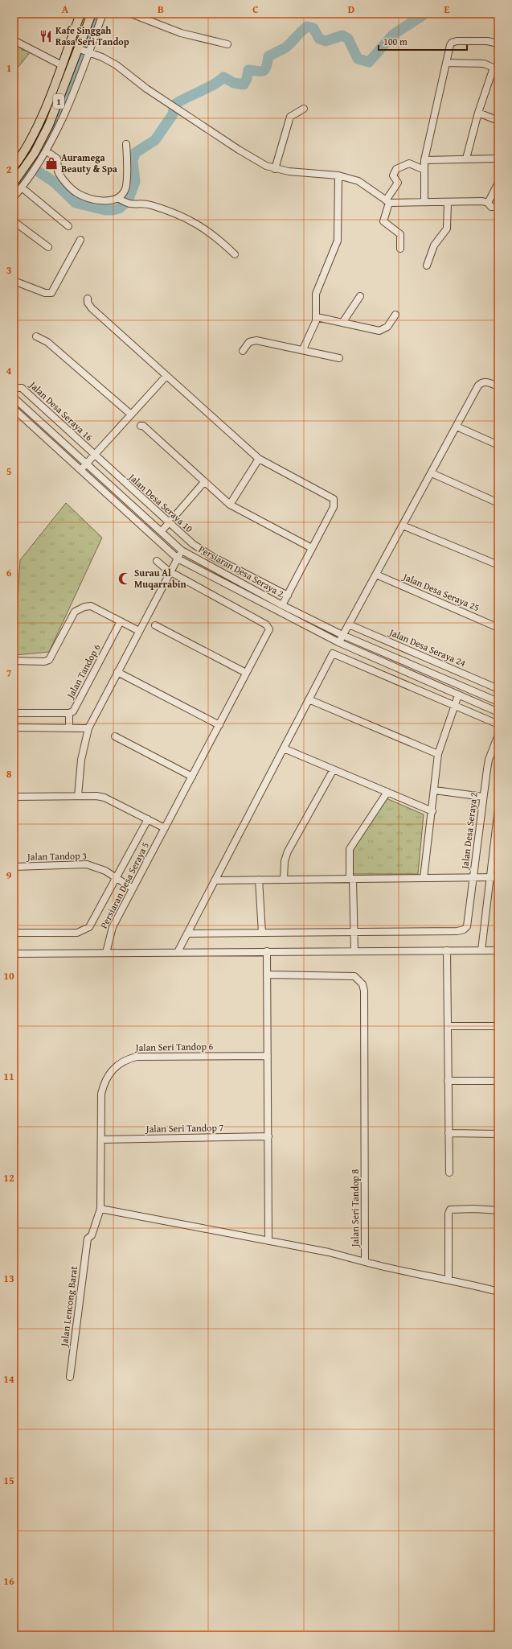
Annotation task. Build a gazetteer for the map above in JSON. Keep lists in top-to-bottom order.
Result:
{
  "streets": {
    "main road": ["1"],
    "street": [
      "Jalan Desa Seraya 16",
      "Jalan Desa Seraya 10",
      "Persiaran Desa Seraya 2",
      "Jalan Desa Seraya 25",
      "Jalan Desa Seraya 24",
      "Jalan Tandop 6",
      "Jalan Desa Seraya 2",
      "Jalan Tandop 3",
      "Persiaran Desa Seraya 5",
      "Jalan Seri Tandop 6",
      "Jalan Seri Tandop 7",
      "Jalan Seri Tandop 8",
      "Jalan Lencong Barat"
    ]
  },
  "crossings": [
    ["Jalan Desa Seraya 16", "Jalan Desa Seraya 10"],
    ["Jalan Tandop 3", "Persiaran Desa Seraya 5"],
    ["Jalan Seri Tandop 6", "Jalan Seri Tandop 7"],
    ["Jalan Seri Tandop 6", "Jalan Seri Tandop 8"],
    ["Jalan Seri Tandop 6", "Jalan Lencong Barat"]
  ],
  "places": {
    "restaurant": ["Kafe Singgah Rasa Seri Tandop"],
    "shop": ["Auramega Beauty & Spa"],
    "mosque": ["Surau Al Muqarrabin"]
  },
  "scale_bar": "100 m",
  "grid": {
    "columns": [
      "A",
      "B",
      "C",
      "D",
      "E"
    ],
    "rows": [
      "1",
      "2",
      "3",
      "4",
      "5",
      "6",
      "7",
      "8",
      "9",
      "10",
      "11",
      "12",
      "13",
      "14",
      "15",
      "16"
    ]
  }
}
